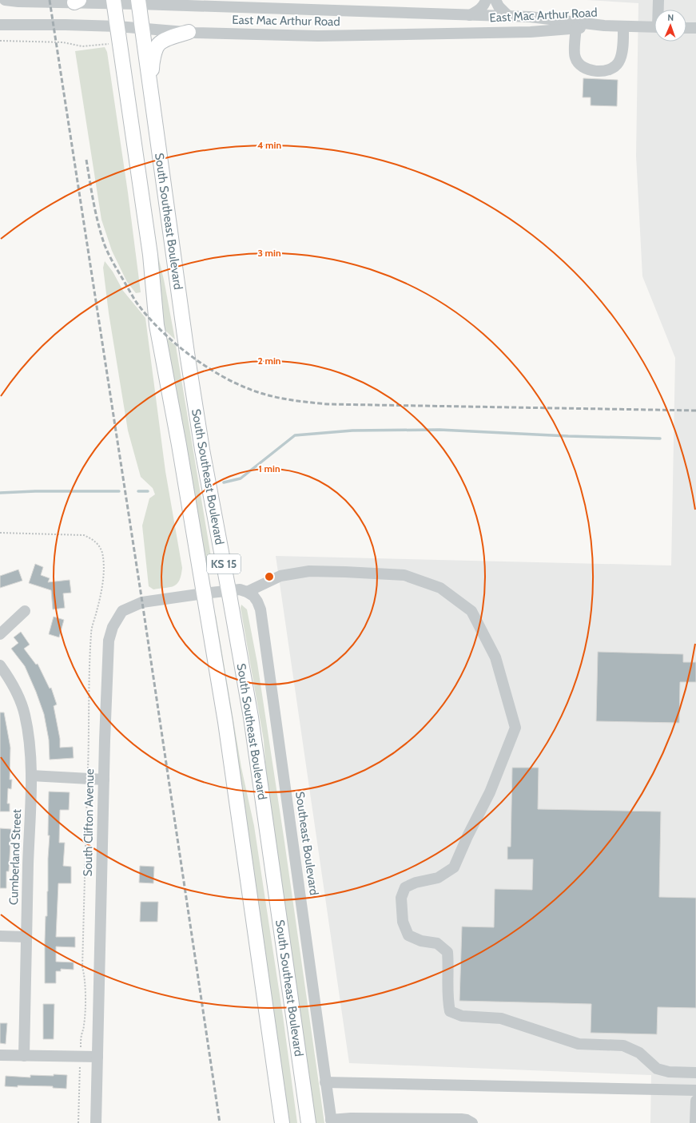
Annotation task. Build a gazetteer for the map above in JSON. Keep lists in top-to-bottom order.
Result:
{
  "streets": {
    "main road": ["South Southeast Boulevard", "KS 15"],
    "street": [
      "East Mac Arthur Road",
      "South Clifton Avenue",
      "Southeast Boulevard",
      "Cumberland Street"
    ]
  },
  "crossings": [
    ["East Mac Arthur Road", "South Southeast Boulevard"],
    ["South Southeast Boulevard", "South Clifton Avenue"]
  ],
  "north": "top",
  "rings": [
    "4 min",
    "3 min",
    "2 min",
    "1 min"
  ]
}
